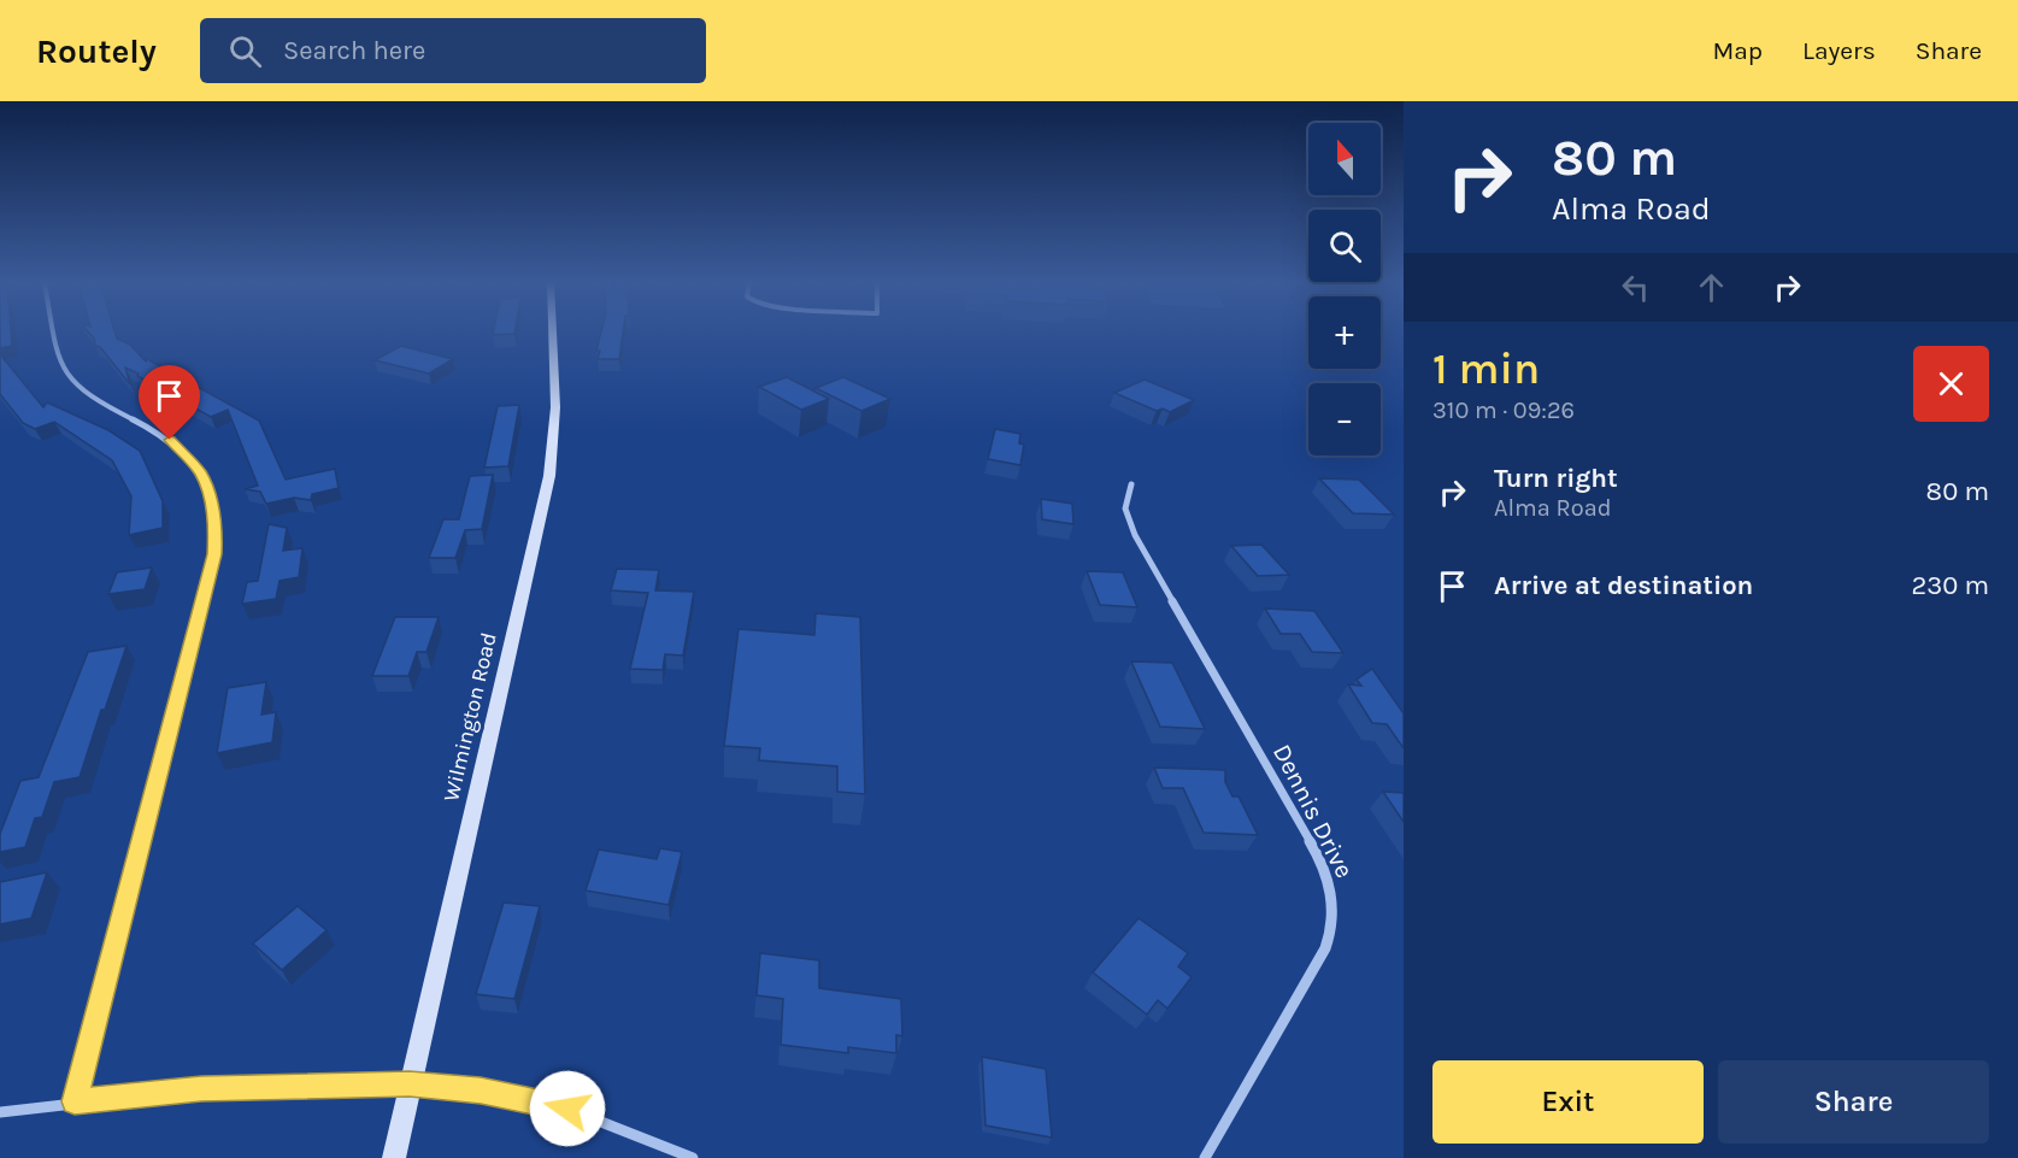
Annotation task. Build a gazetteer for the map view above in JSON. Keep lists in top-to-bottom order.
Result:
{
  "streets": {
    "main road": ["Wilmington Road"],
    "street": ["Dennis Drive"]
  },
  "north": "top",
  "page": {
    "header": "Routely",
    "search": "Search here",
    "nav": ["Map", "Layers", "Share"],
    "turn": ["80 m", "Alma Road"],
    "map_buttons": ["+", "−"],
    "heading": ["1 min", "310 m · 09:26"],
    "list": [
      {
        "name": "Turn right",
        "note": "Alma Road",
        "value": "80 m"
      },
      {
        "name": "Arrive at destination",
        "value": "230 m"
      }
    ],
    "buttons": ["Exit", "Share"]
  }
}
